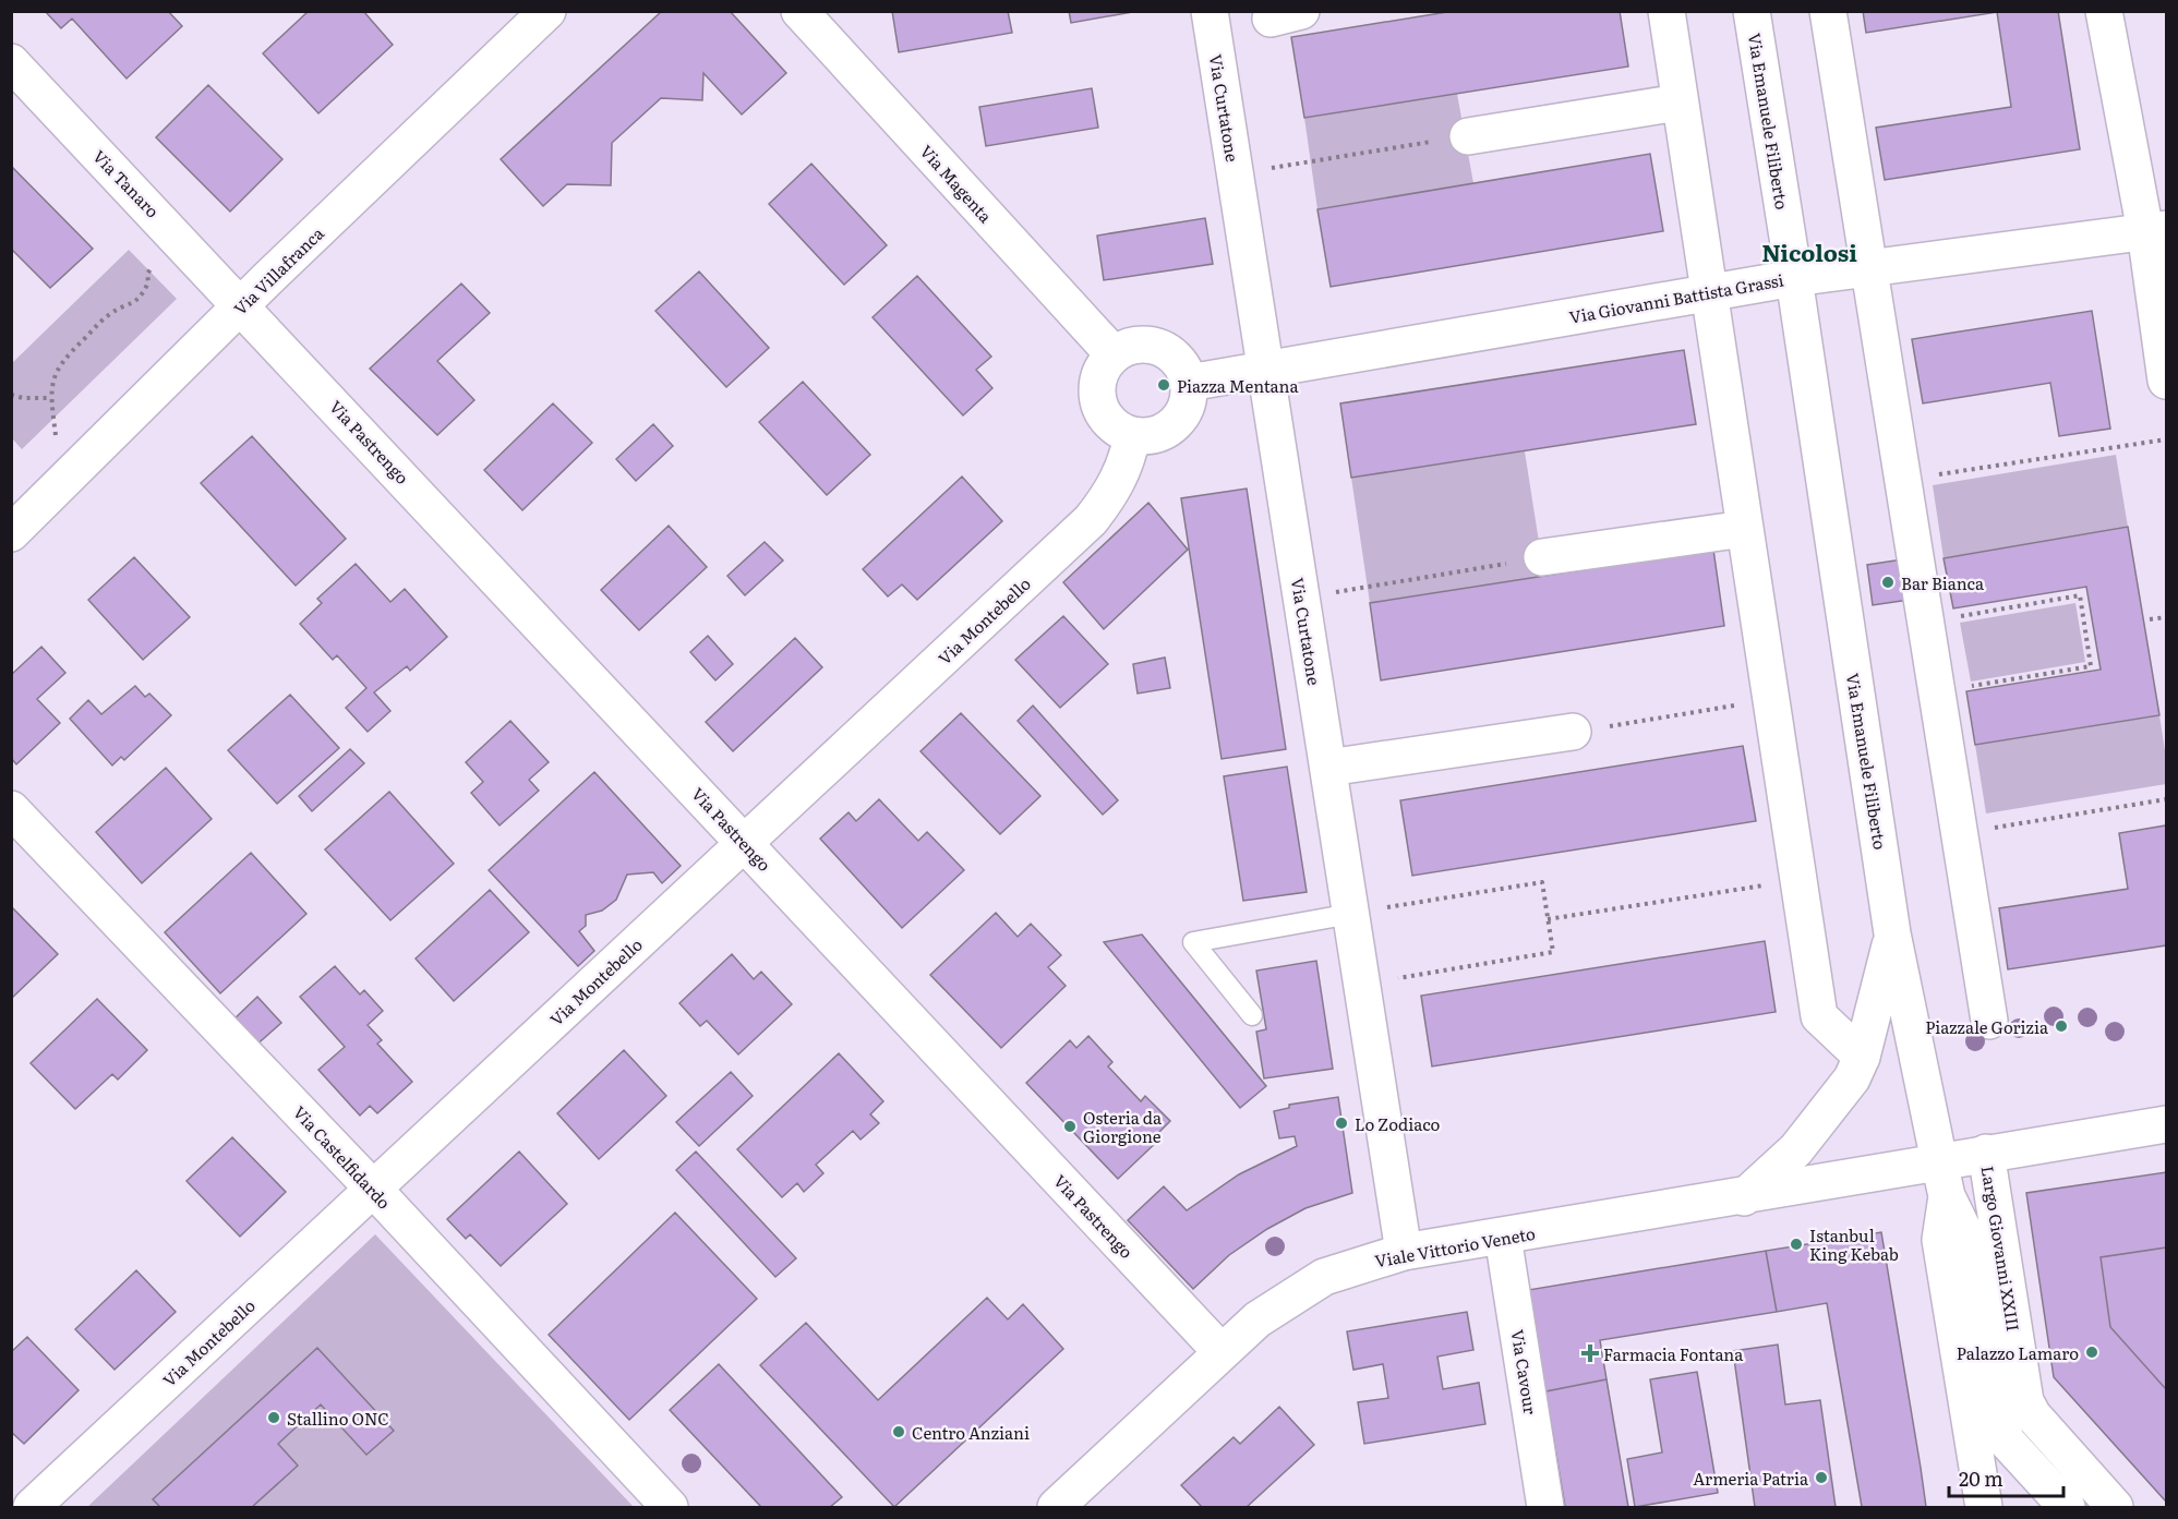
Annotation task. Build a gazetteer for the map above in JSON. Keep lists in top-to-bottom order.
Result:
{
  "streets": {
    "street": [
      "Via Curtatone",
      "Via Emanuele Filiberto",
      "Via Tanaro",
      "Via Magenta",
      "Via Villafranca",
      "Via Giovanni Battista Grassi",
      "Via Pastrengo",
      "Via Montebello",
      "Via Castelfidardo",
      "Viale Vittorio Veneto",
      "Largo Giovanni XXIII",
      "Via Cavour"
    ]
  },
  "crossings": [
    ["Via Curtatone", "Via Giovanni Battista Grassi"],
    ["Via Curtatone", "Viale Vittorio Veneto"],
    ["Via Emanuele Filiberto", "Via Giovanni Battista Grassi"],
    ["Via Emanuele Filiberto", "Viale Vittorio Veneto"],
    ["Via Emanuele Filiberto", "Largo Giovanni XXIII"],
    ["Via Tanaro", "Via Villafranca"],
    ["Via Tanaro", "Via Pastrengo"],
    ["Via Magenta", "Via Giovanni Battista Grassi"],
    ["Via Magenta", "Via Montebello"],
    ["Via Villafranca", "Via Pastrengo"],
    ["Via Giovanni Battista Grassi", "Via Montebello"],
    ["Via Pastrengo", "Via Montebello"],
    ["Via Pastrengo", "Viale Vittorio Veneto"],
    ["Via Montebello", "Via Castelfidardo"],
    ["Viale Vittorio Veneto", "Via Cavour"]
  ],
  "districts": ["Nicolosi"],
  "places": {
    "other": [
      "Piazza Mentana",
      "Bar Bianca",
      "Piazzale Gorizia",
      "Lo Zodiaco",
      "Osteria da Giorgione",
      "Istanbul King Kebab",
      "Palazzo Lamaro",
      "Stallino ONC",
      "Centro Anziani",
      "Armeria Patria"
    ],
    "health": ["Farmacia Fontana"]
  },
  "scale_bar": "20 m"
}
